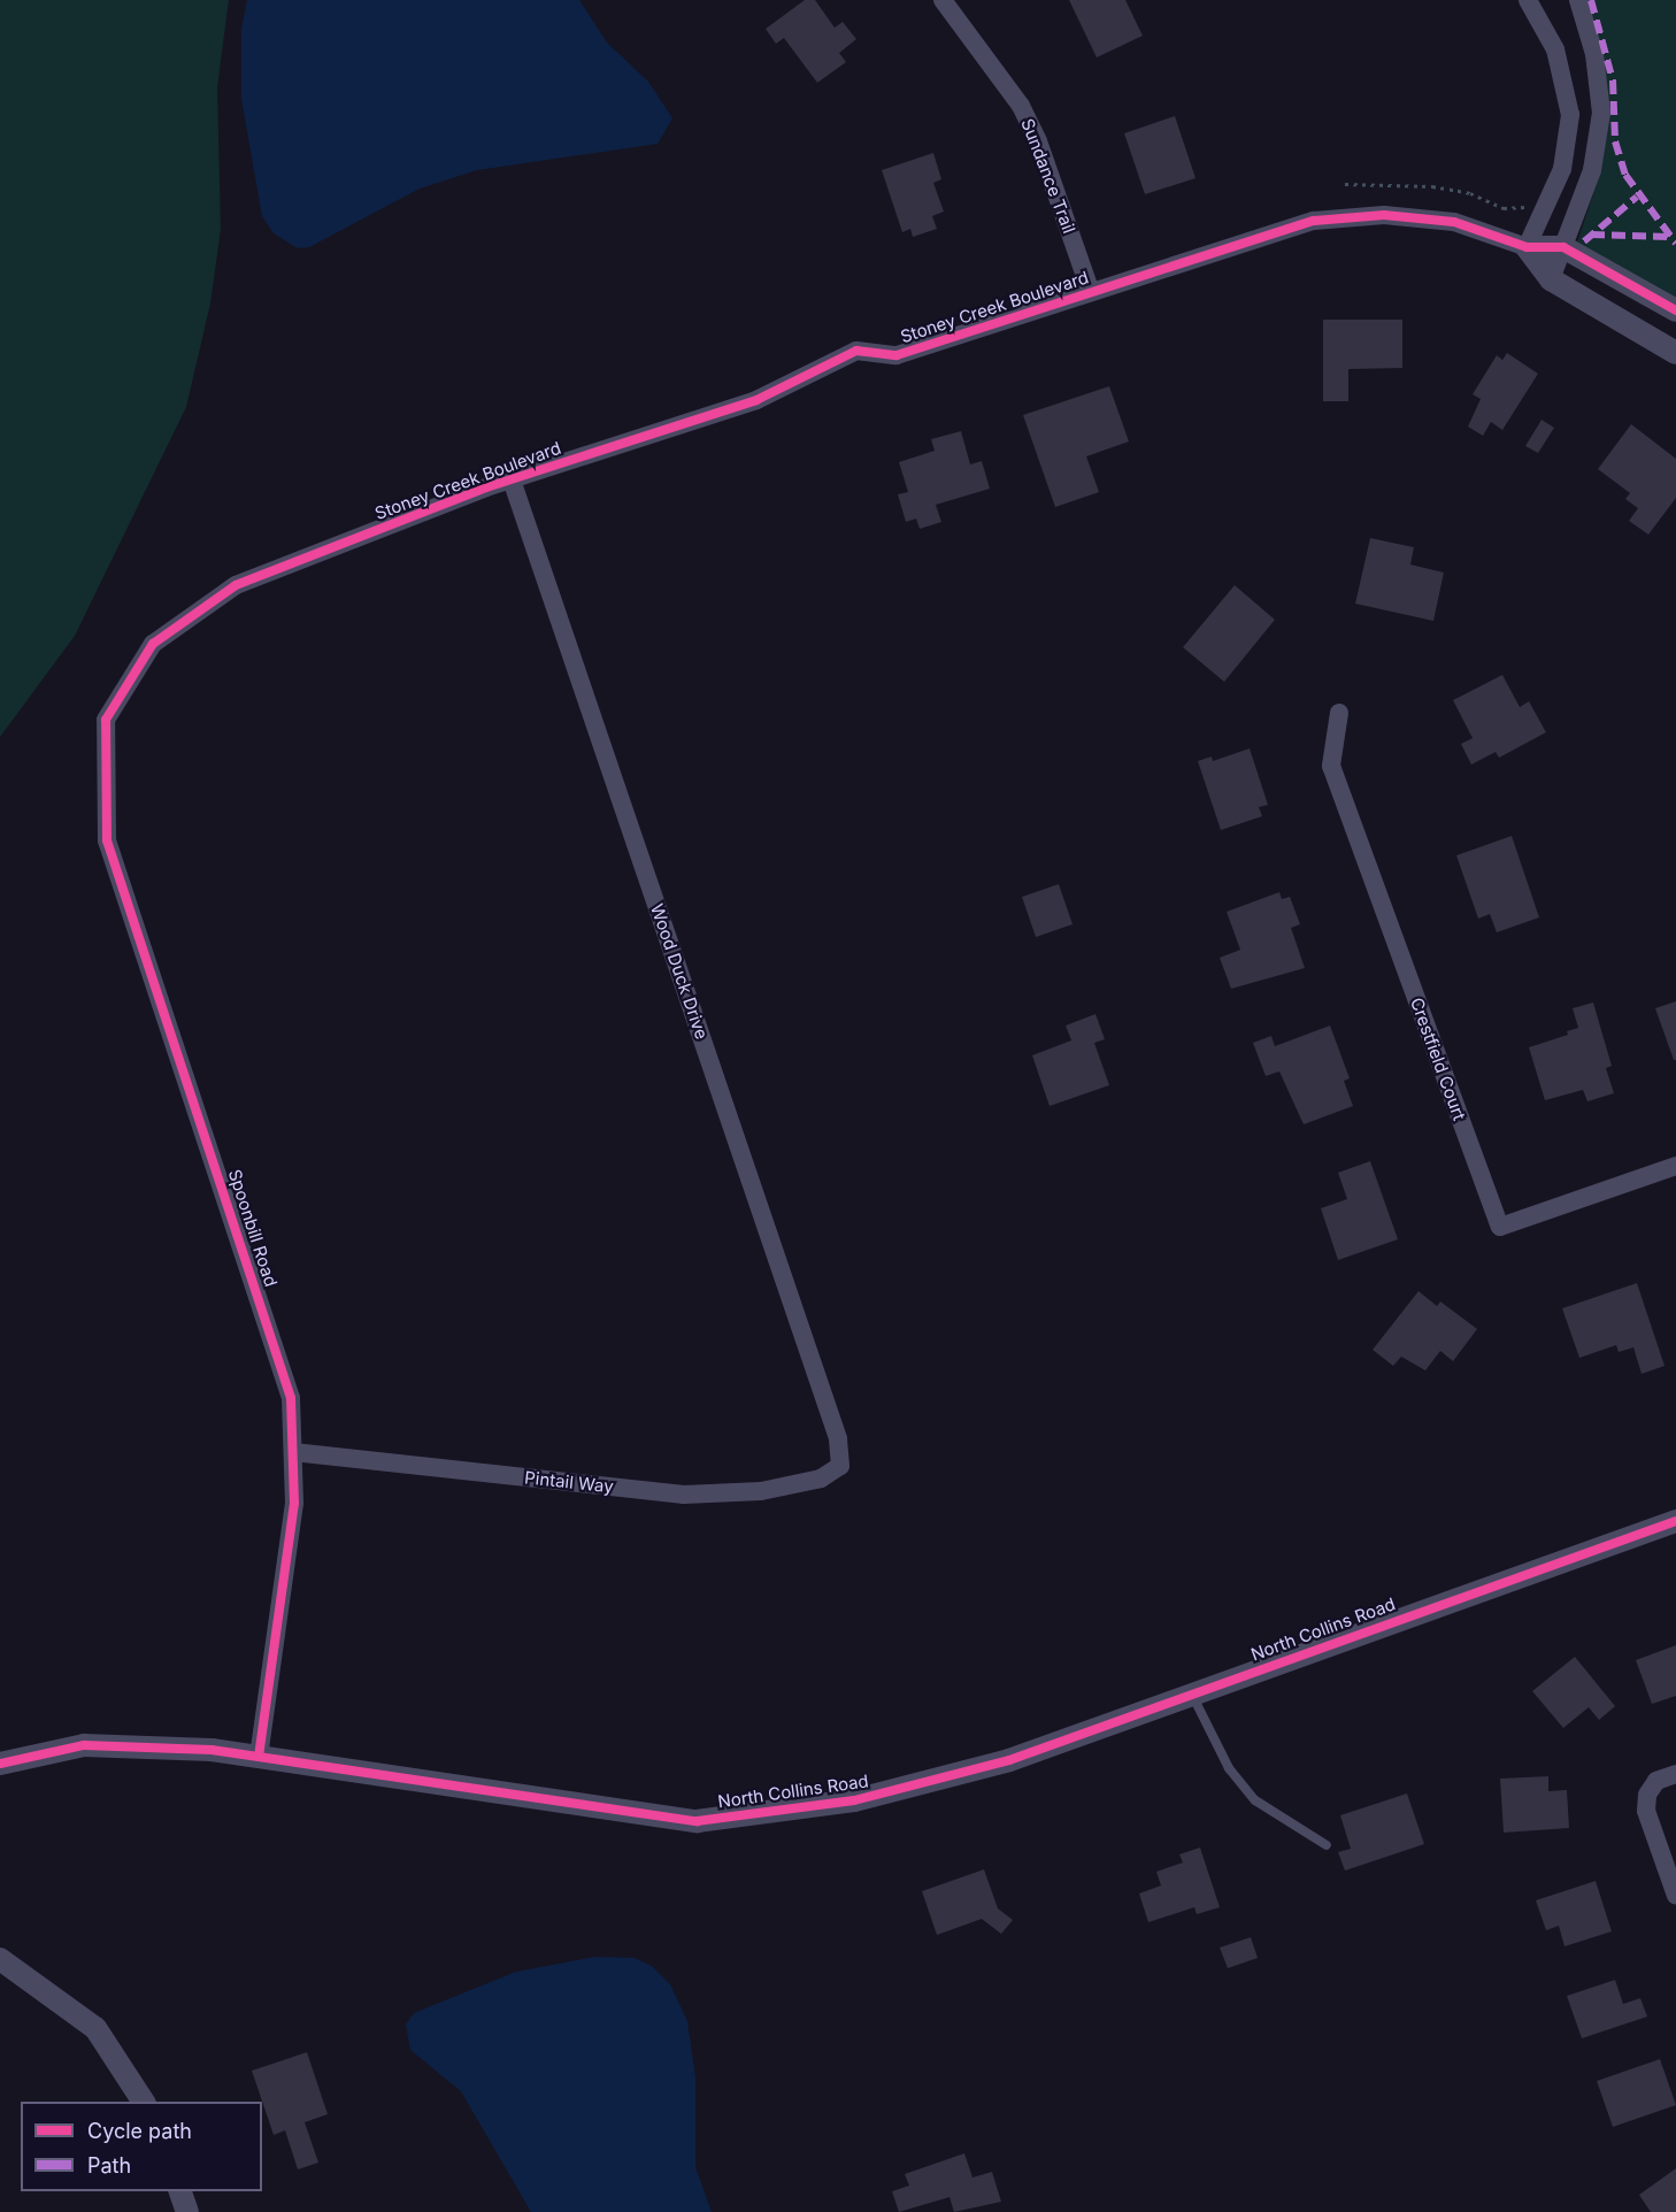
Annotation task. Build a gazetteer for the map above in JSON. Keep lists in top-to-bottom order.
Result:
{
  "streets": {
    "street": [
      "Sundance Trail",
      "Stoney Creek Boulevard",
      "Wood Duck Drive",
      "Crestfield Court",
      "Spoonbill Road",
      "Pintail Way",
      "North Collins Road"
    ]
  },
  "crossings": [
    ["Sundance Trail", "Stoney Creek Boulevard"],
    ["Stoney Creek Boulevard", "Wood Duck Drive"],
    ["Stoney Creek Boulevard", "Spoonbill Road"],
    ["Wood Duck Drive", "Pintail Way"],
    ["Spoonbill Road", "Pintail Way"],
    ["Spoonbill Road", "North Collins Road"]
  ],
  "legend": ["Cycle path", "Path"]
}
